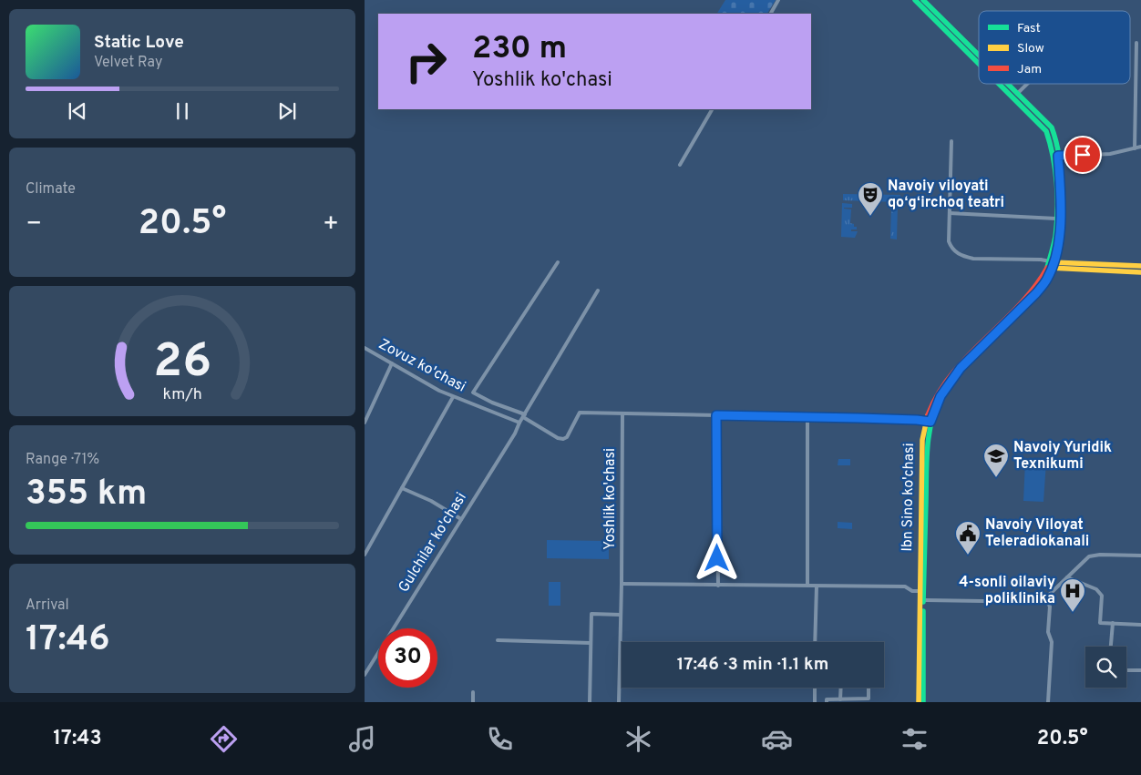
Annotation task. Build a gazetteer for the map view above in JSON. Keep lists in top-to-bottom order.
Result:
{
  "streets": {
    "street": ["Zovuz ko'chasi", "Yoshlik ko'chasi", "Gulchilar ko'chasi"]
  },
  "crossings": [
    ["Zovuz ko'chasi", "Gulchilar ko'chasi"]
  ],
  "places": {
    "theatre": ["Navoiy viloyati qoʻgʻirchoq teatri"],
    "school or university": ["Navoiy Yuridik Texnikumi"],
    "public building": ["Navoiy Viloyat Teleradiokanali"],
    "hospital": ["4-sonli oilaviy poliklinika"]
  },
  "legend": ["Fast", "Slow", "Jam"],
  "page": {
    "turn": ["230 m", "Yoshlik ko'chasi"],
    "song": ["Static Love", "Velvet Ray"],
    "tile": [
      "Climate",
      ["Range · 71%", "355 km"],
      ["Arrival", "17:46"]
    ],
    "heat": ["−", "20.5°", "+"],
    "limit": "30",
    "trip": "17:46 · 3 min · 1.1 km",
    "tabs": ["17:43", "20.5°"],
    "gauge": ["26", "km/h"]
  }
}
